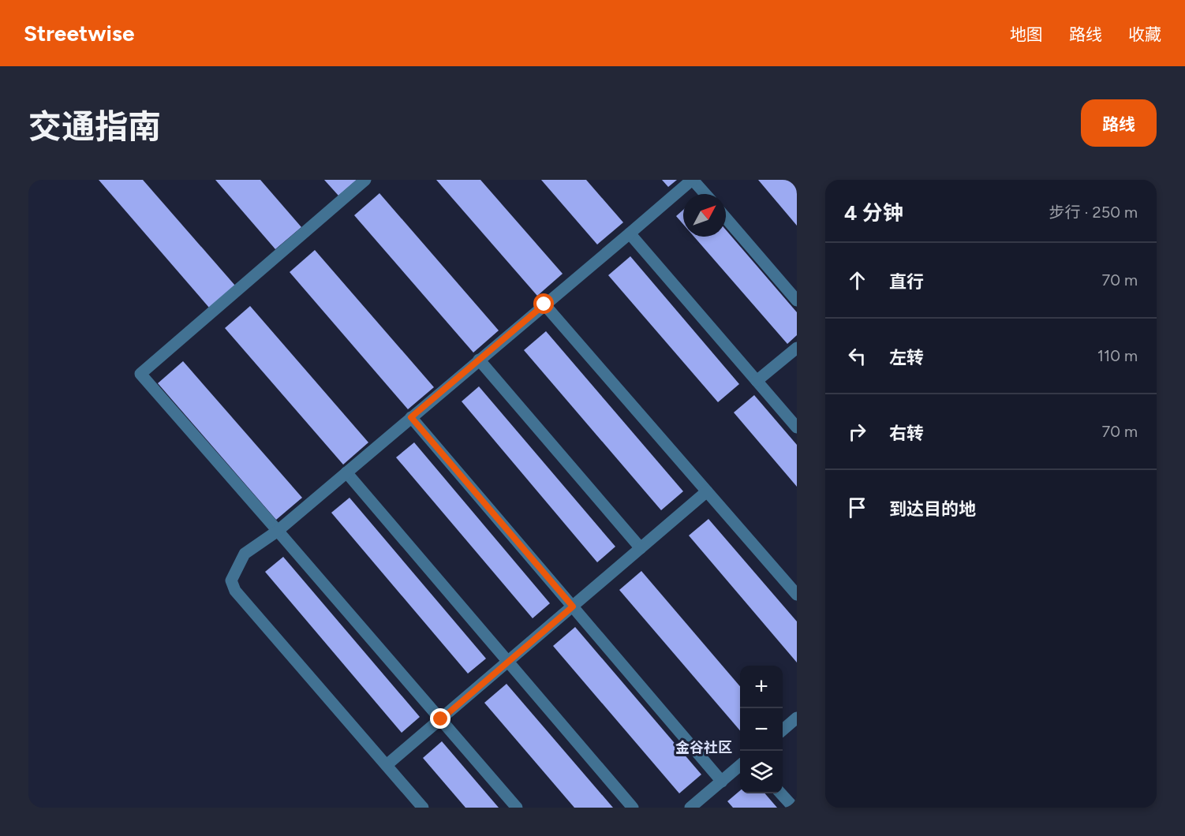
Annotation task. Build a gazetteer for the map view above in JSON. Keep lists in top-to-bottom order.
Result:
{
  "districts": ["金谷社区"],
  "north": "top right",
  "page": {
    "header": "Streetwise",
    "nav": ["地图", "路线", "收藏"],
    "title": "交通指南",
    "buttons": "路线",
    "heading": ["4 分钟", "步行 · 250 m"],
    "list": [
      ["直行", "70 m"],
      ["左转", "110 m"],
      ["右转", "70 m"],
      "到达目的地"
    ],
    "map_buttons": ["+", "−"]
  }
}
